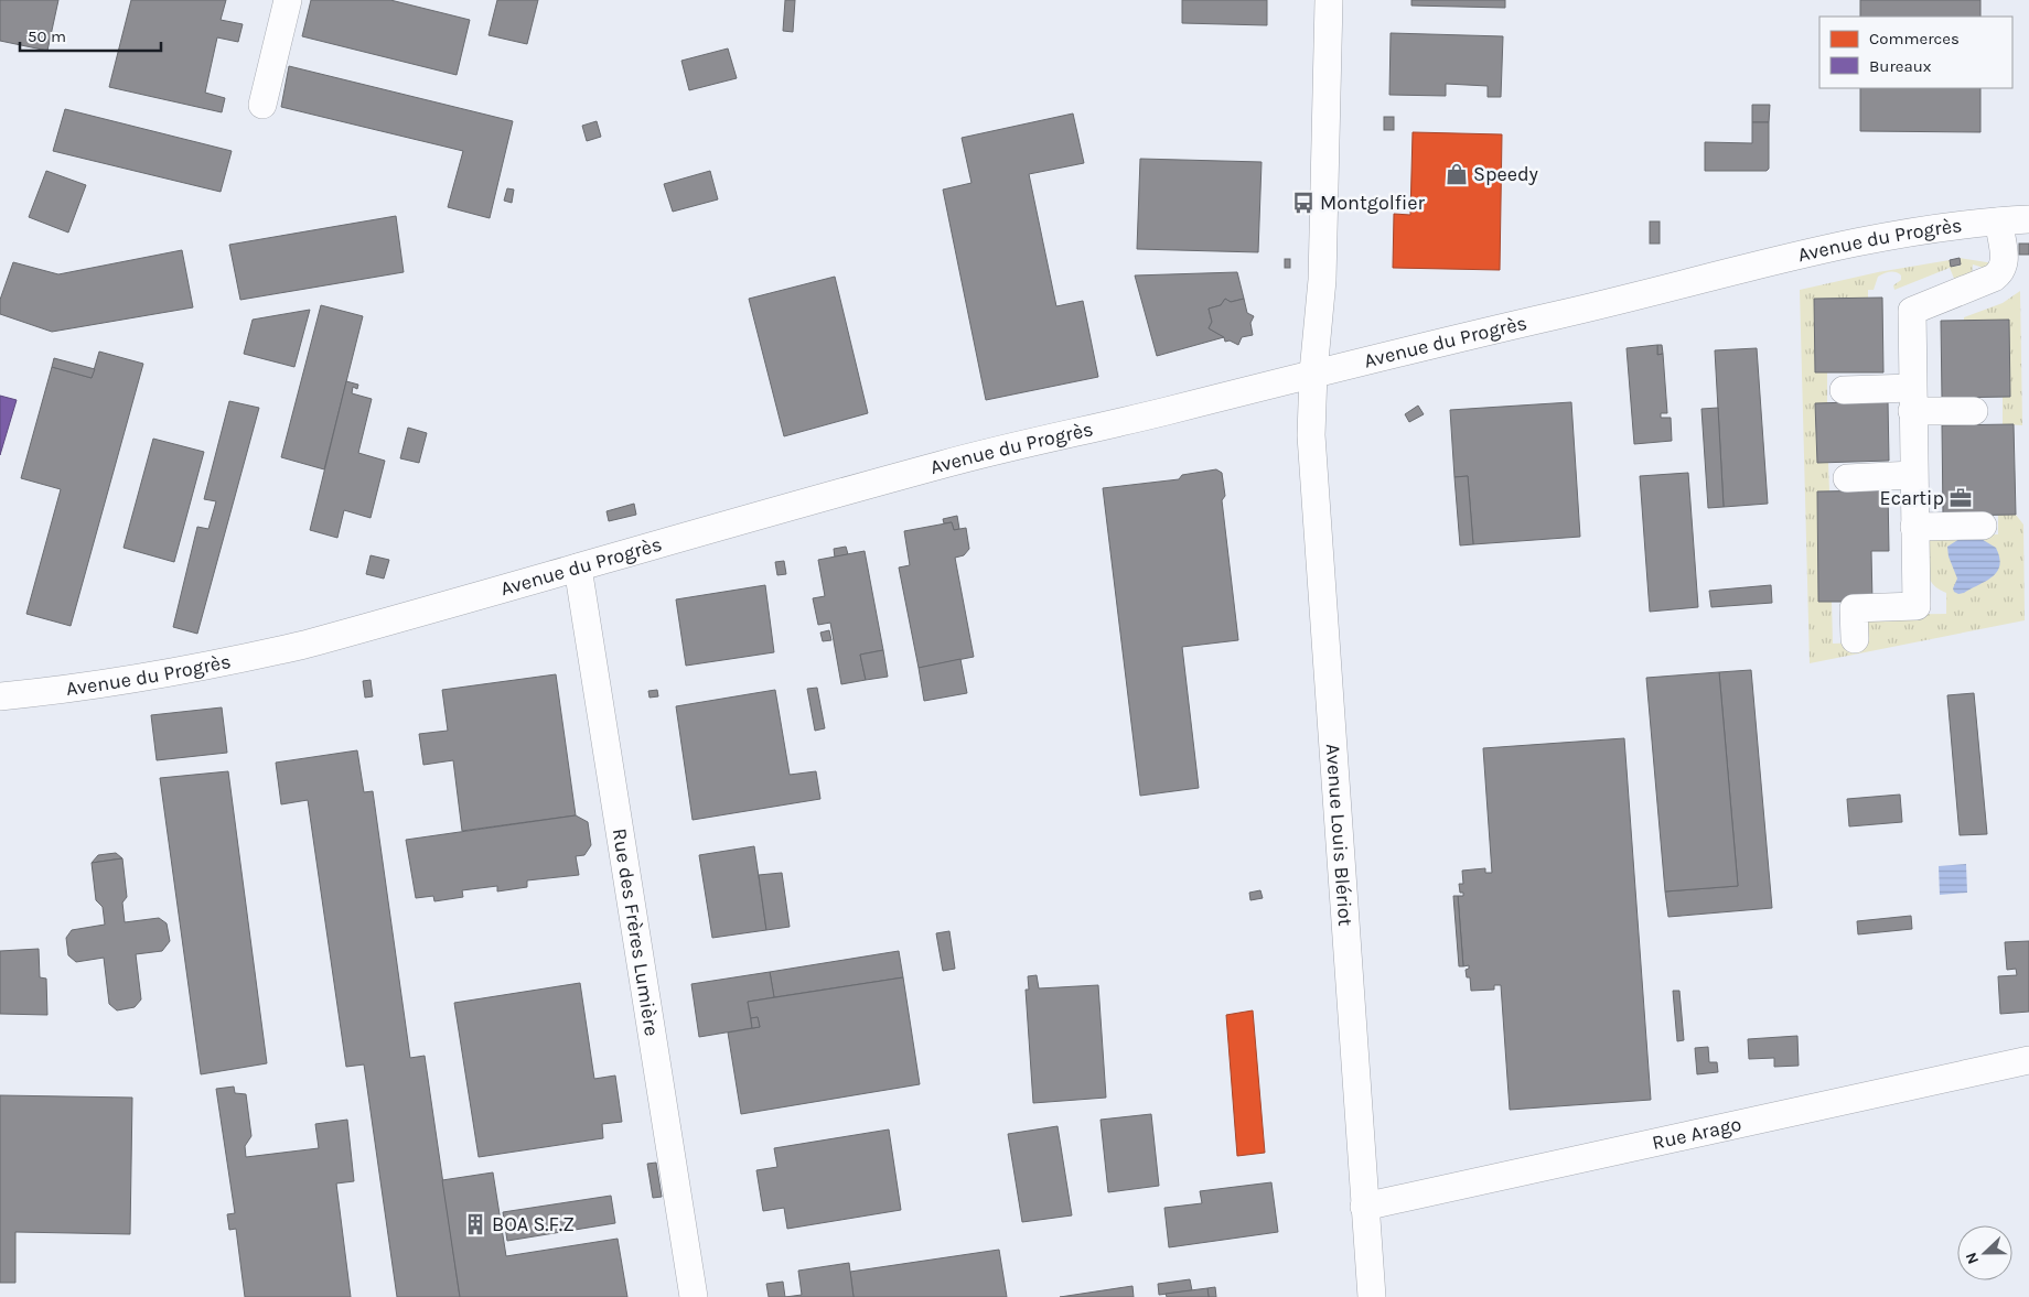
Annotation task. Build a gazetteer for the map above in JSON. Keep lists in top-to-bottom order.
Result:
{
  "streets": {
    "street": [
      "Avenue du Progrès",
      "Avenue Louis Blériot",
      "Rue des Frères Lumière",
      "Rue Arago"
    ]
  },
  "crossings": [
    ["Avenue du Progrès", "Avenue Louis Blériot"],
    ["Avenue du Progrès", "Rue des Frères Lumière"],
    ["Avenue Louis Blériot", "Rue Arago"]
  ],
  "places": {
    "shop": ["Speedy"],
    "bus stop": ["Montgolfier"],
    "office": ["Ecartip"],
    "building": ["BOA S.F.Z"]
  },
  "legend": ["Commerces", "Bureaux"],
  "scale_bar": "50 m",
  "north": "left"
}
